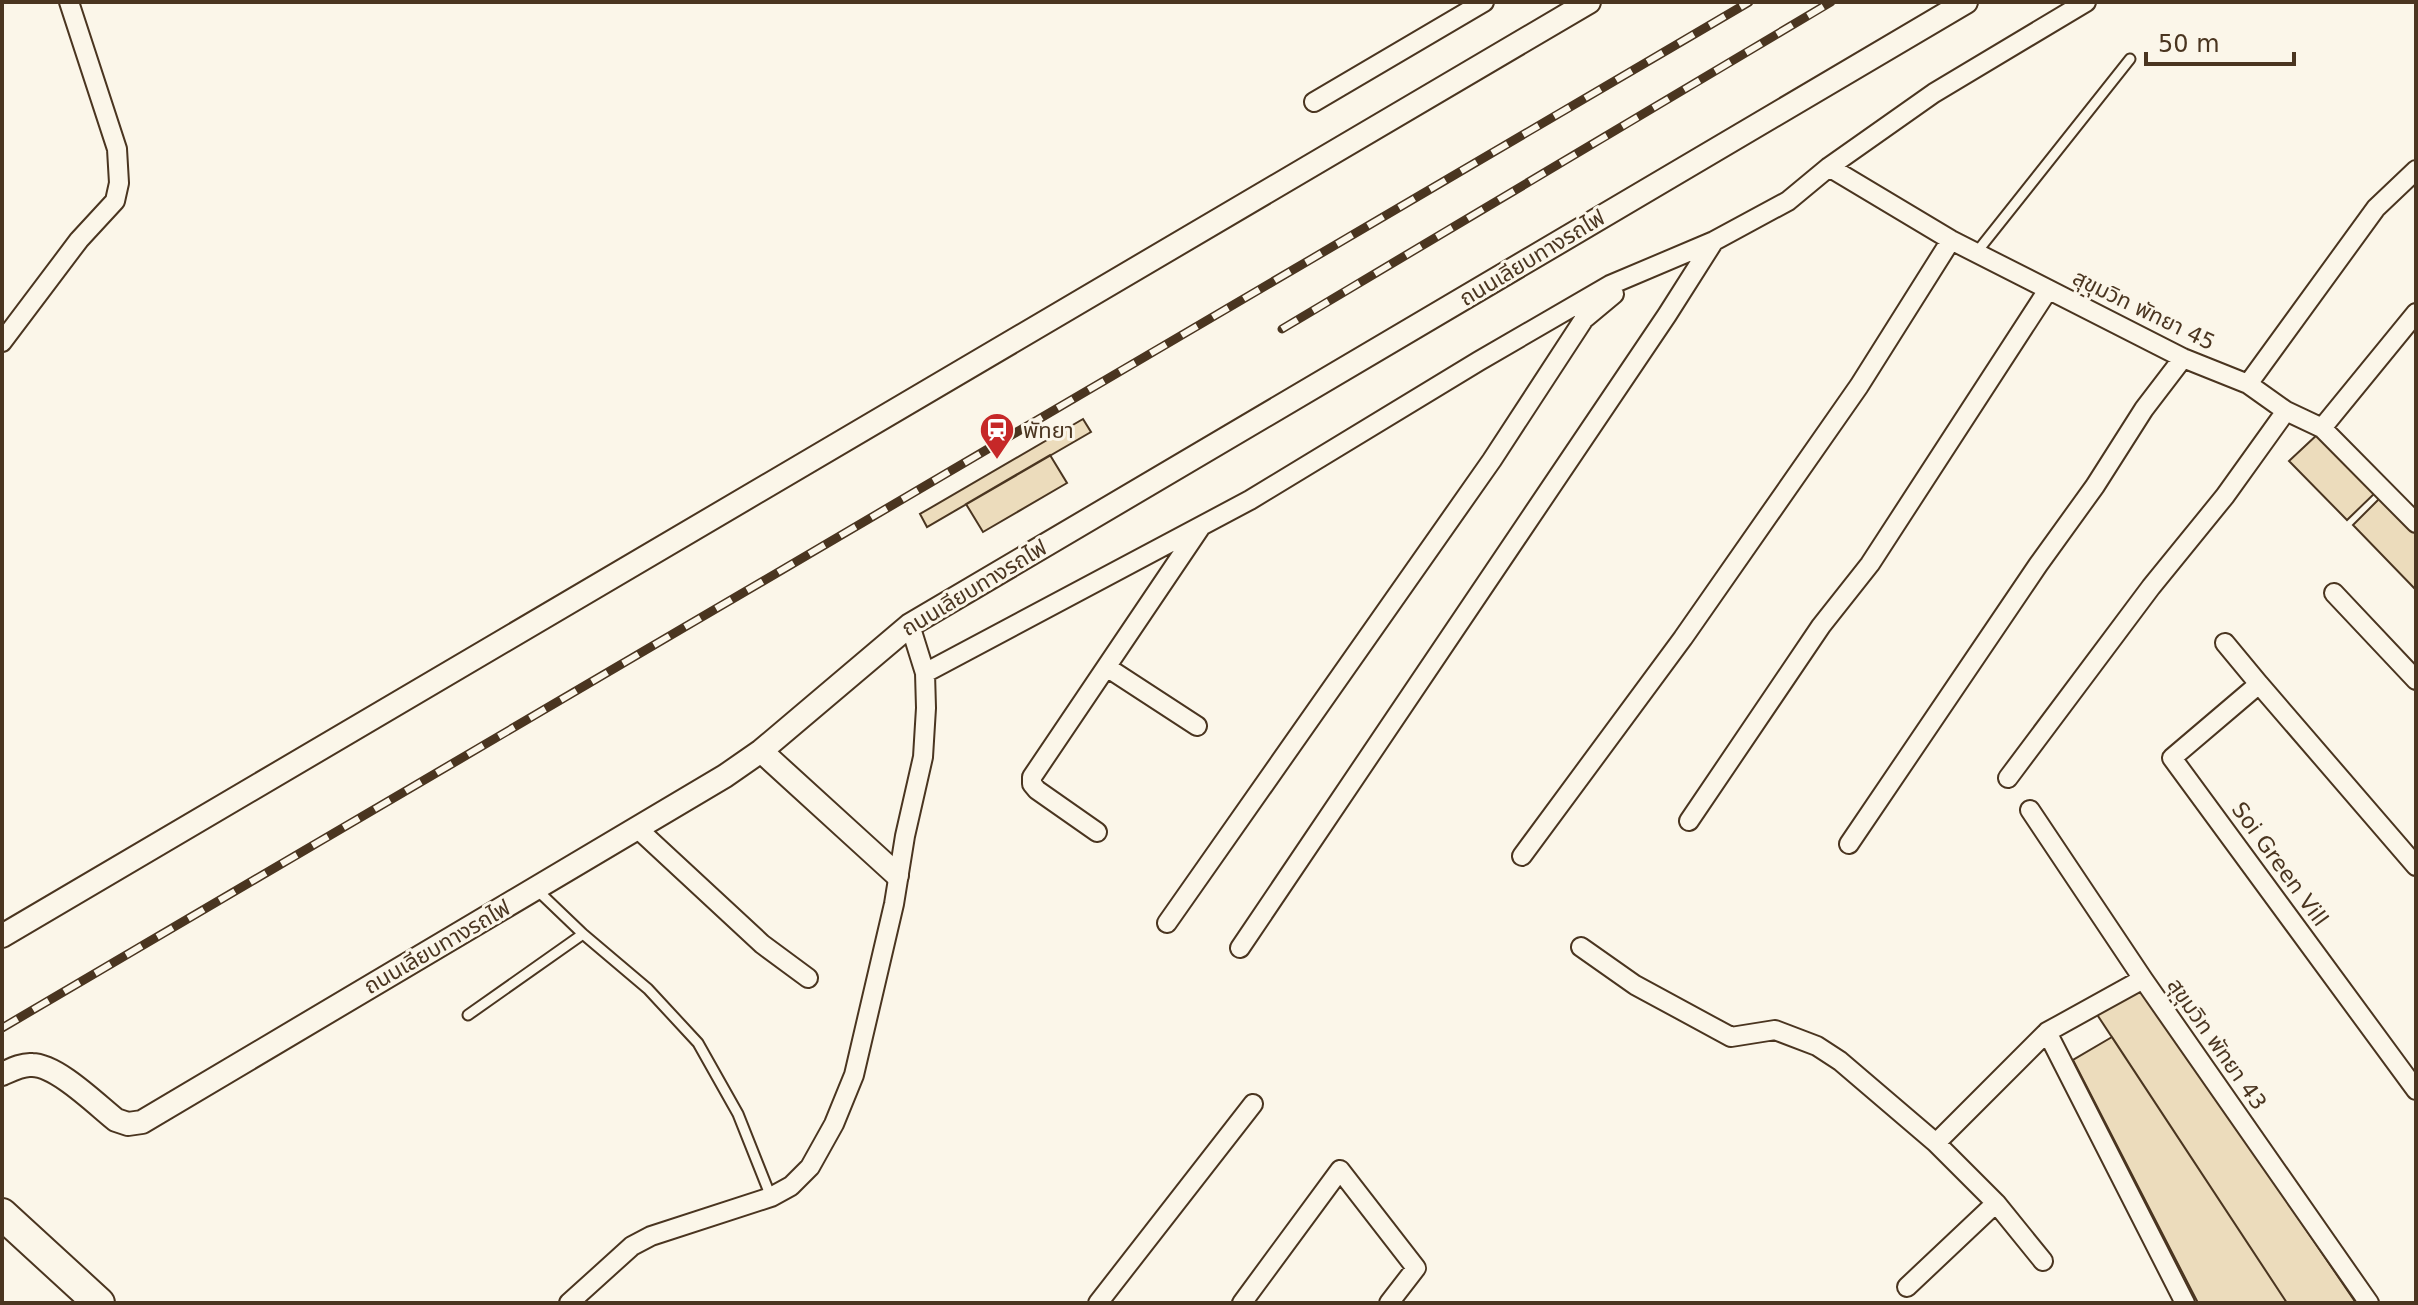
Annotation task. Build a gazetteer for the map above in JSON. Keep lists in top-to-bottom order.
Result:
{
  "streets": {
    "street": [
      "ถนนเลียบทางรถไฟ",
      "สุขุมวิท พัทยา 45",
      "Soi Green Vill",
      "สุขุมวิท พัทยา 43"
    ]
  },
  "places": {
    "station": ["พัทยา"]
  },
  "scale_bar": "50 m"
}
